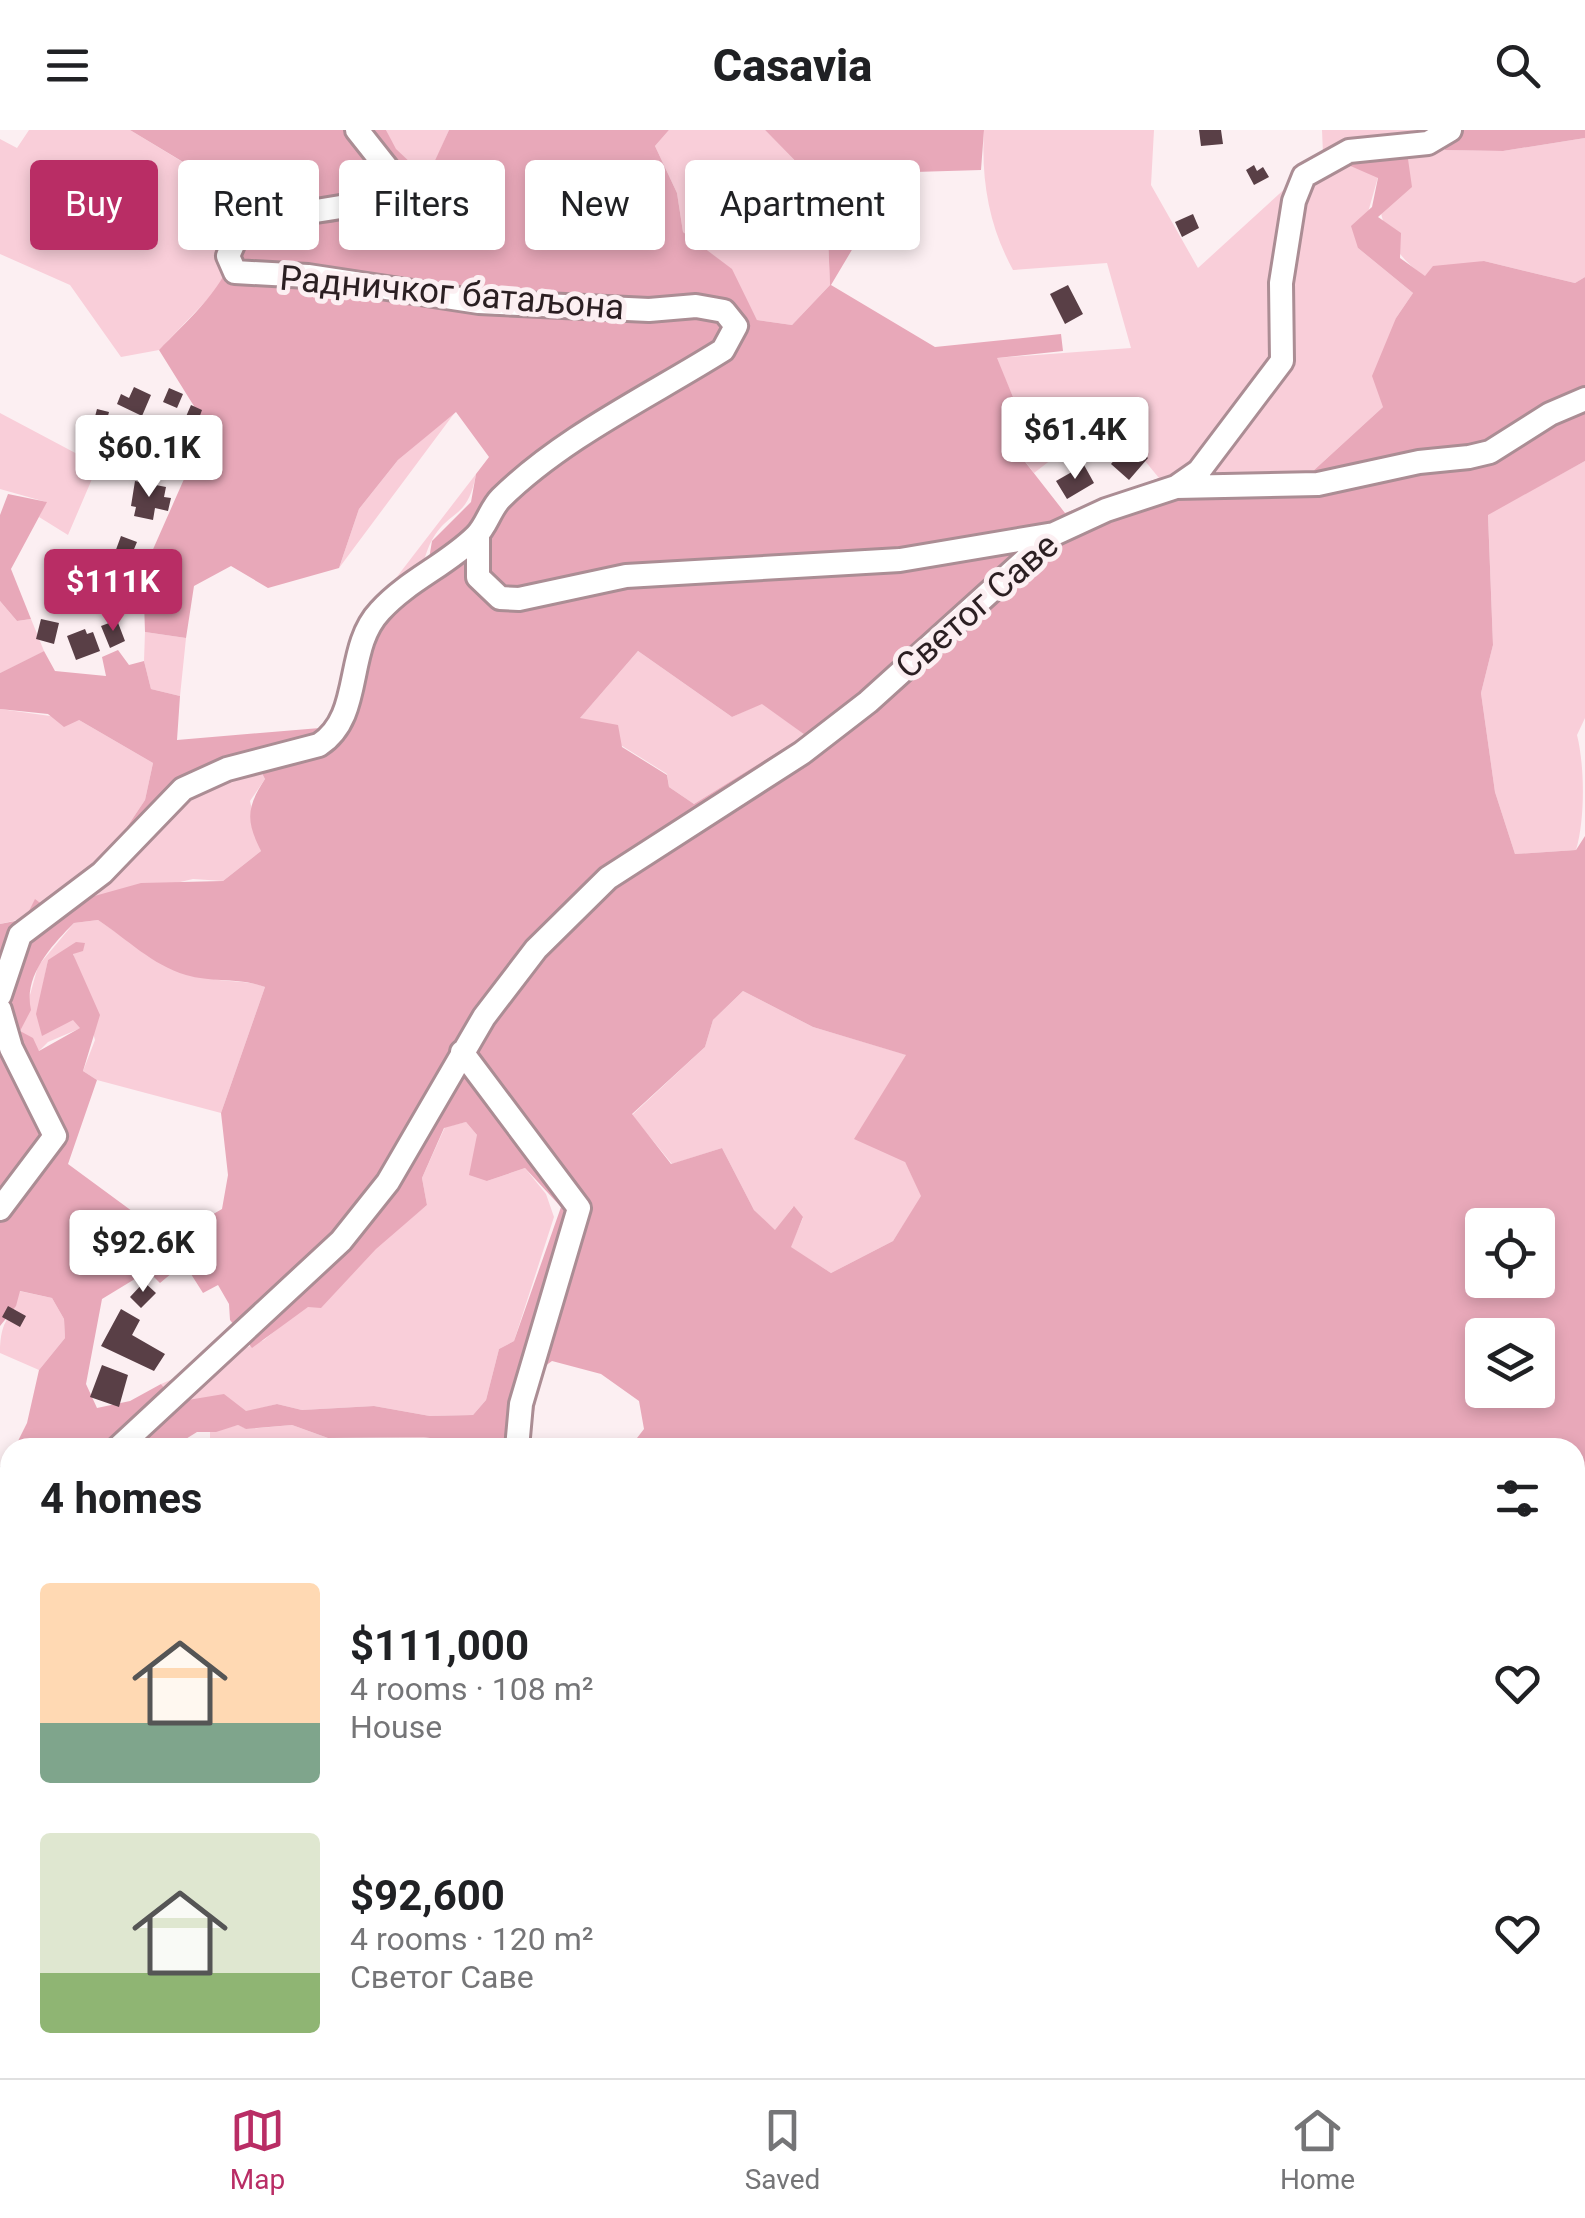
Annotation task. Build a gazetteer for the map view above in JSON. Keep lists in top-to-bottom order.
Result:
{
  "streets": {
    "street": ["Радничког батаљона", "Светог Саве"]
  },
  "page": {
    "header": "Casavia",
    "chip": [
      "Buy",
      "Rent",
      "Filters",
      "New",
      "Apartment"
    ],
    "price": [
      "$61.4K",
      "$60.1K",
      "$111K",
      "$92.6K"
    ],
    "heading": "4 homes",
    "list": [
      {
        "name": "$111,000",
        "note": "4 rooms · 108 m² · House"
      },
      {
        "name": "$92,600",
        "note": "4 rooms · 120 m² · Светог Саве"
      }
    ],
    "tabs": ["Map", "Saved", "Home"]
  }
}
